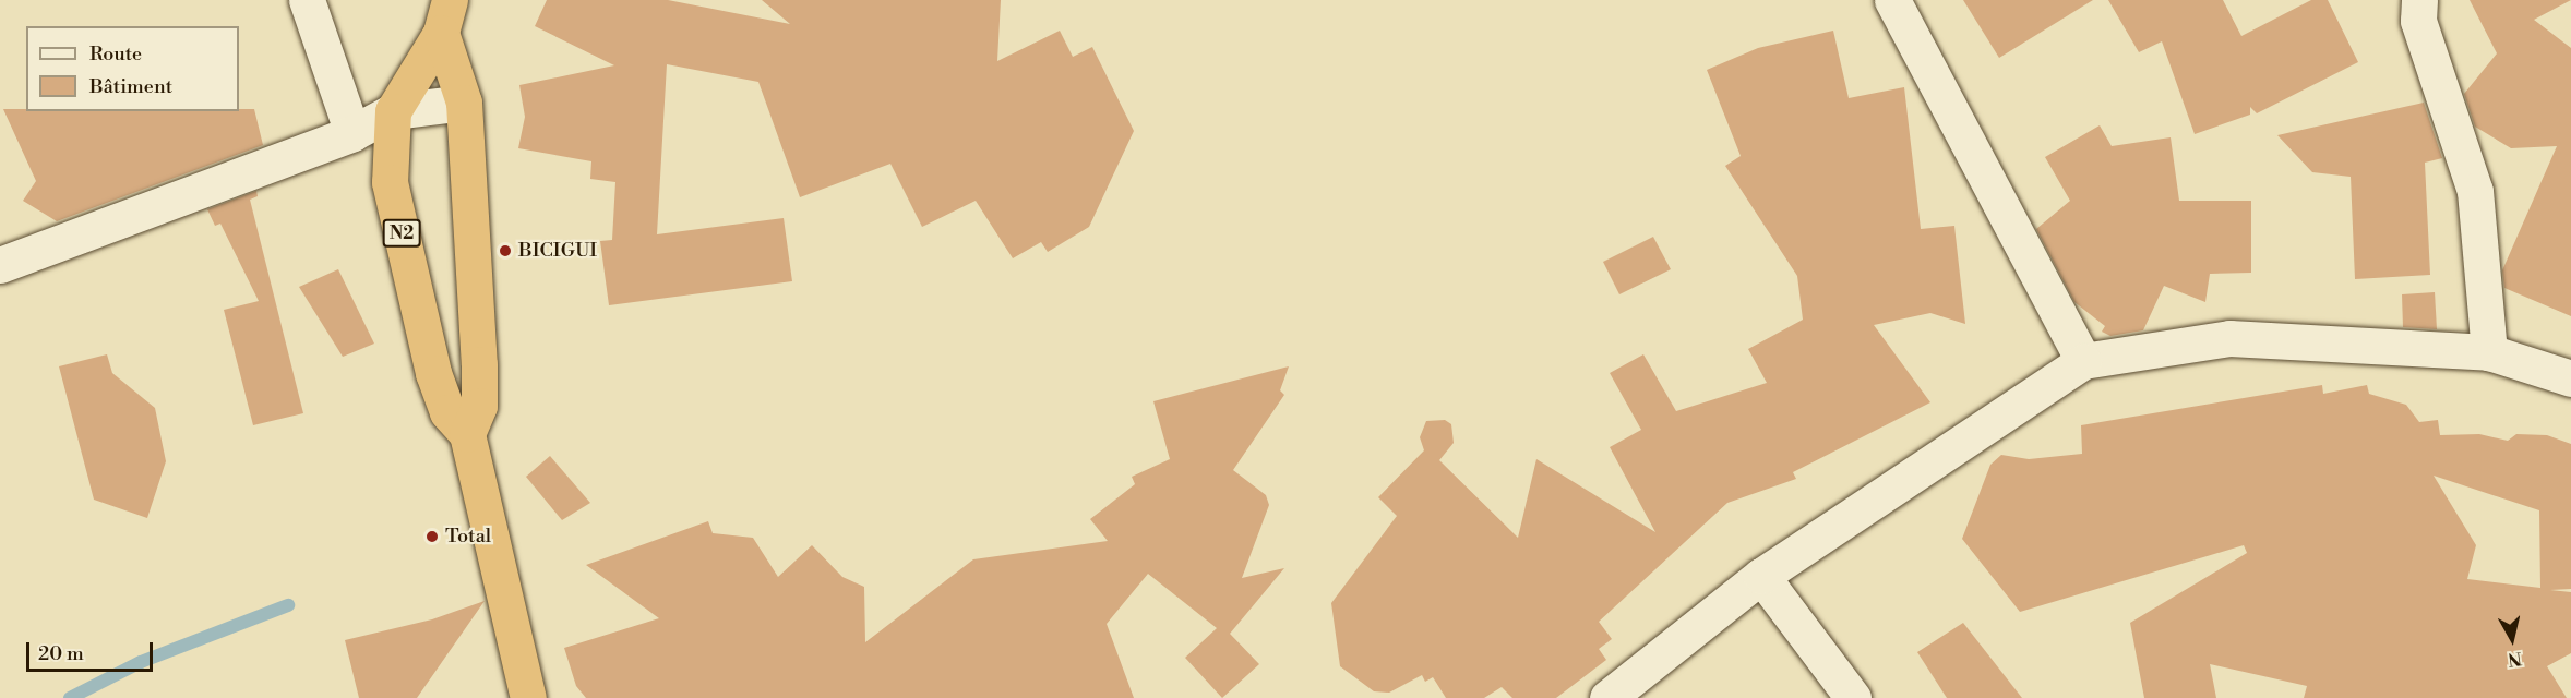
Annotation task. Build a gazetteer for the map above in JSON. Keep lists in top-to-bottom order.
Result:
{
  "streets": {
    "highway": ["N2"]
  },
  "places": ["BICIGUI", "Total"],
  "legend": ["Route", "Bâtiment"],
  "scale_bar": "20 m",
  "north": "bottom"
}
